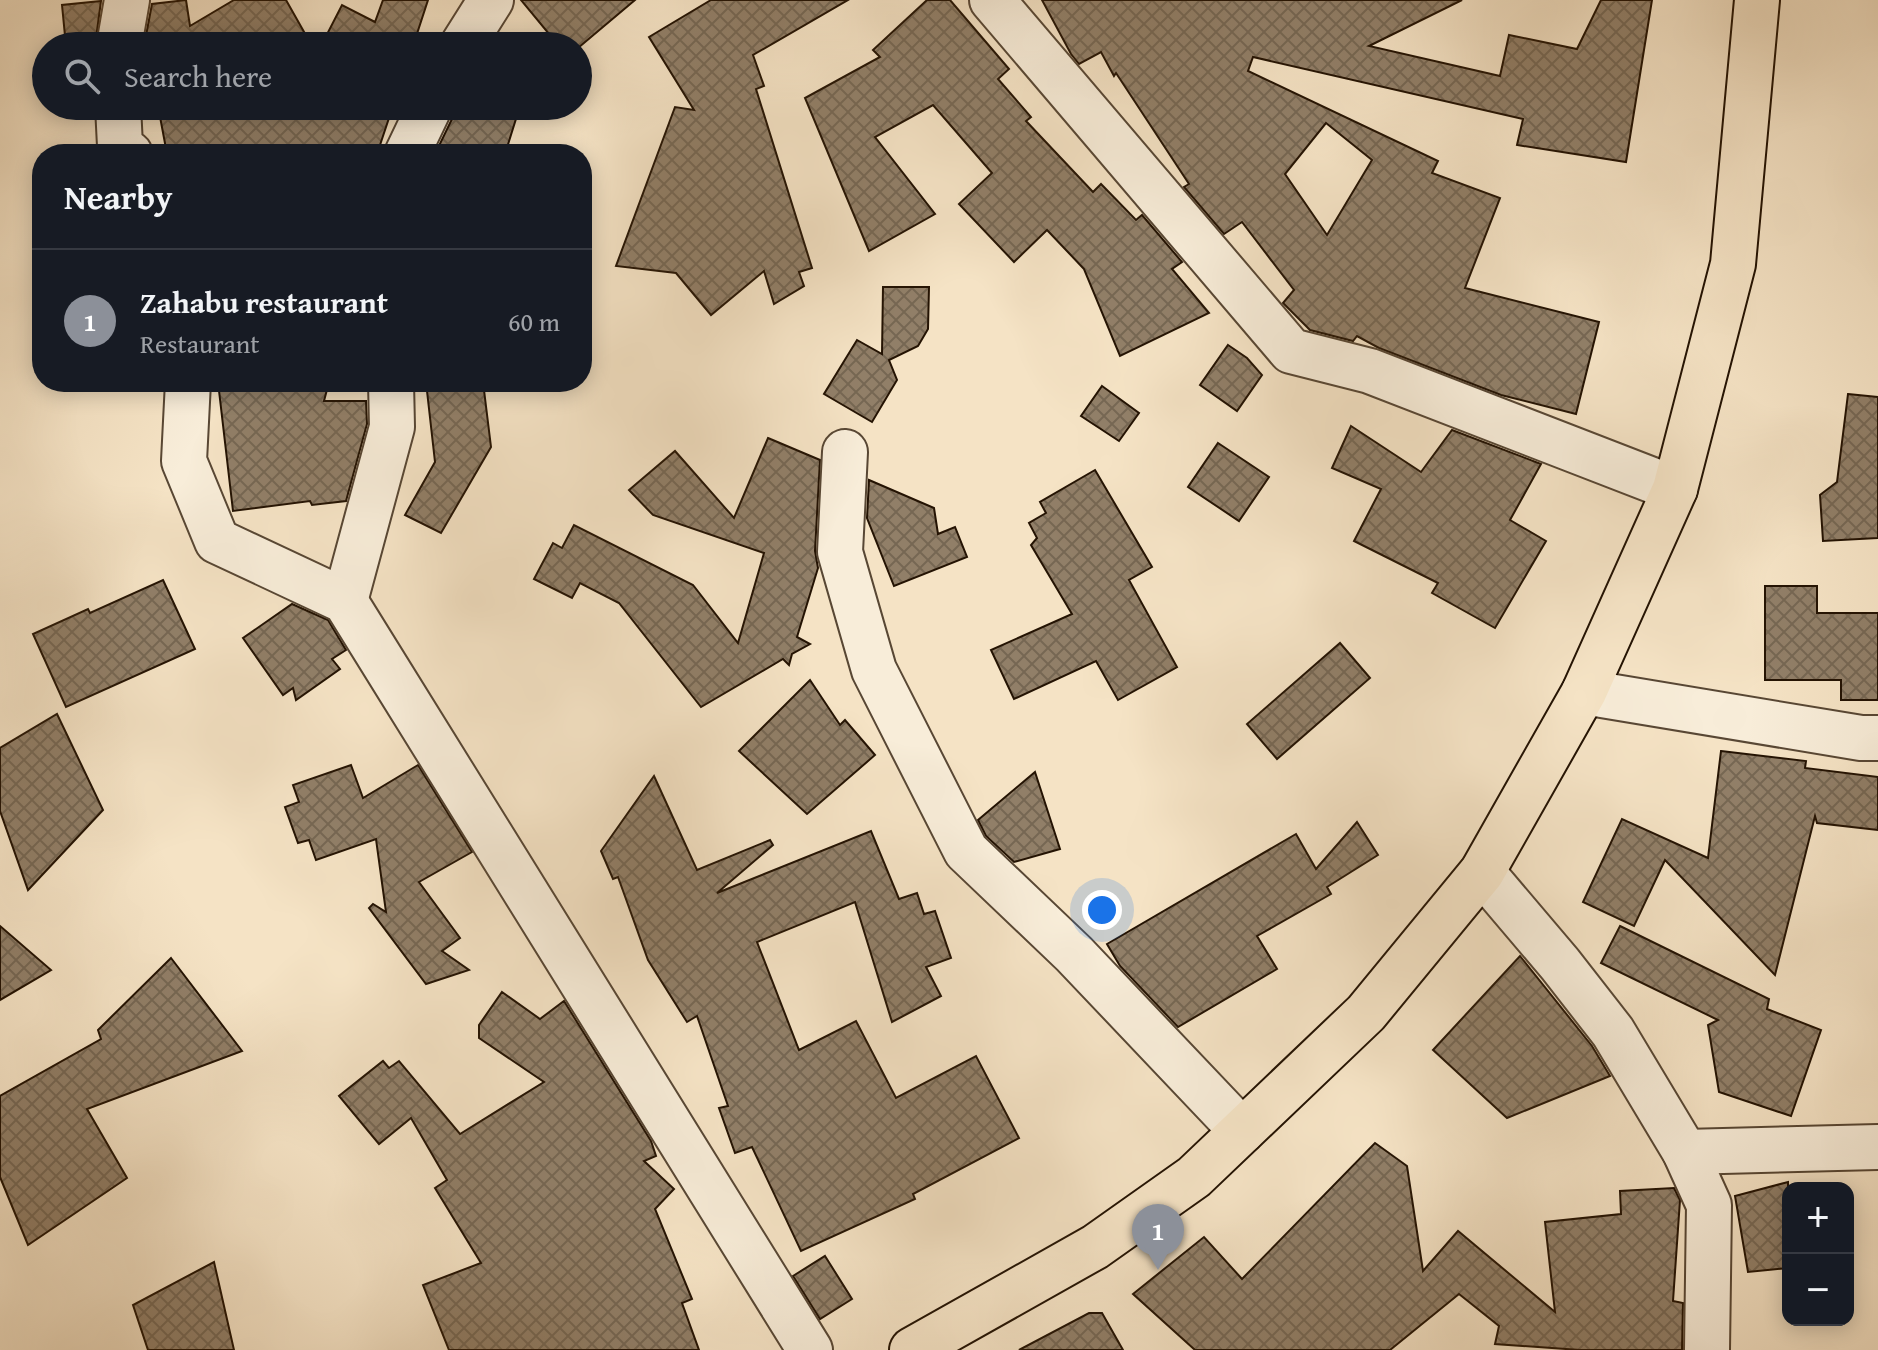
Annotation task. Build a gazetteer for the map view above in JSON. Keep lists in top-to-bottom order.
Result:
{
  "page": {
    "search": "Search here",
    "heading": "Nearby",
    "list": [
      {
        "mark": "1",
        "name": "Zahabu restaurant",
        "note": "Restaurant",
        "value": "60 m"
      }
    ],
    "map_buttons": ["+", "−"],
    "pins": "1"
  }
}
